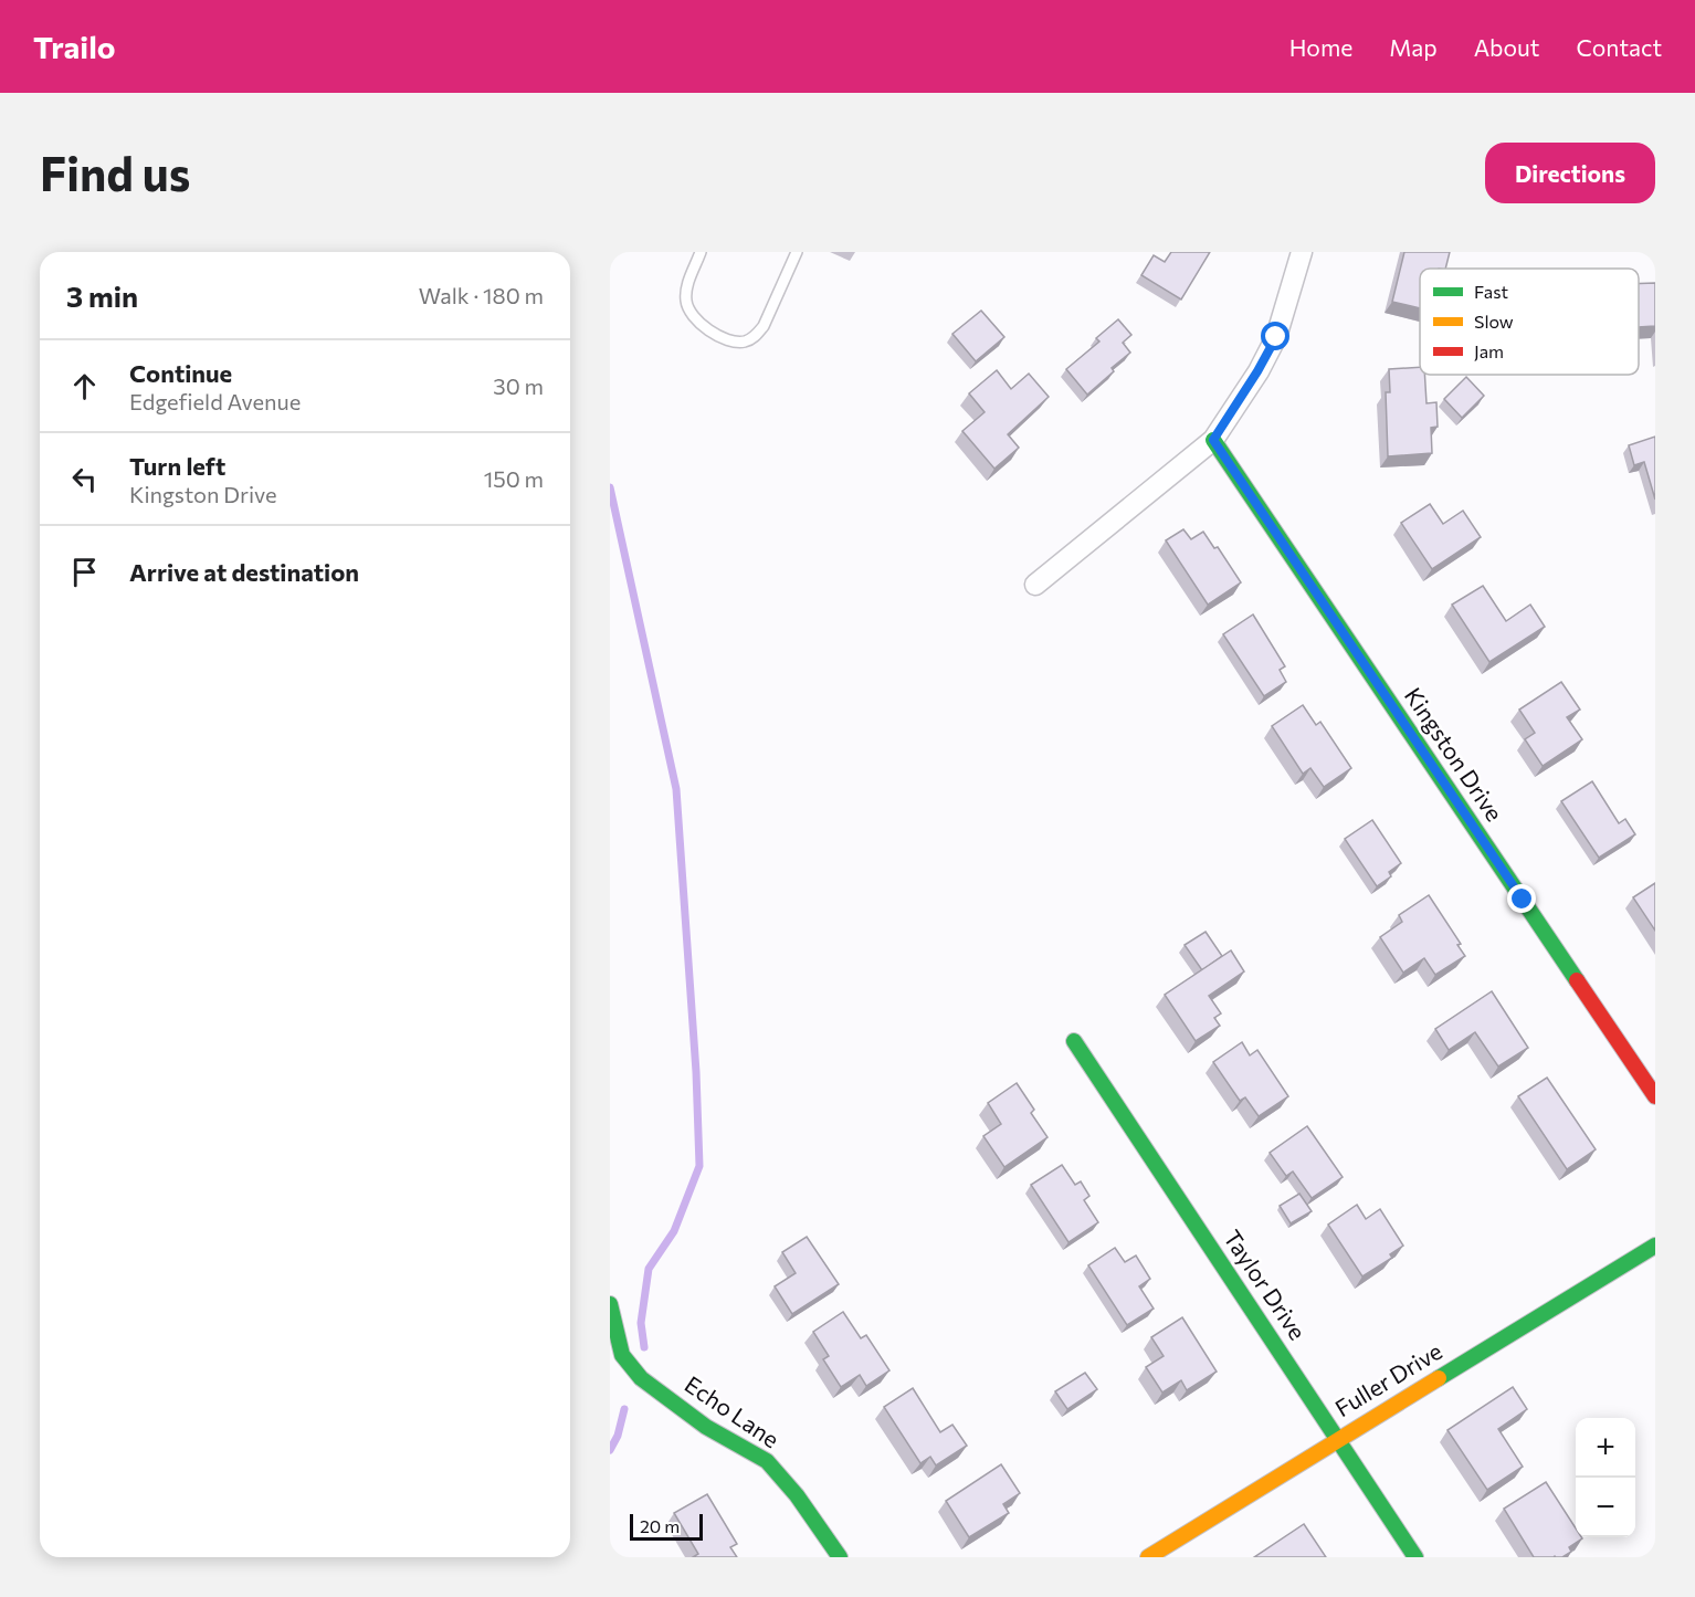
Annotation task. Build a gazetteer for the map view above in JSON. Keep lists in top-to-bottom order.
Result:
{
  "streets": {
    "street": [
      "Kingston Drive",
      "Taylor Drive",
      "Fuller Drive",
      "Echo Lane"
    ]
  },
  "crossings": [
    ["Taylor Drive", "Fuller Drive"]
  ],
  "legend": ["Fast", "Slow", "Jam"],
  "scale_bar": "20 m",
  "page": {
    "header": "Trailo",
    "nav": [
      "Home",
      "Map",
      "About",
      "Contact"
    ],
    "buttons": "Directions",
    "title": "Find us",
    "heading": ["3 min", "Walk · 180 m"],
    "list": [
      ["Continue", "Edgefield Avenue", "30 m"],
      ["Turn left", "Kingston Drive", "150 m"],
      "Arrive at destination"
    ],
    "map_buttons": ["+", "−"],
    "scale": "20 m"
  }
}
